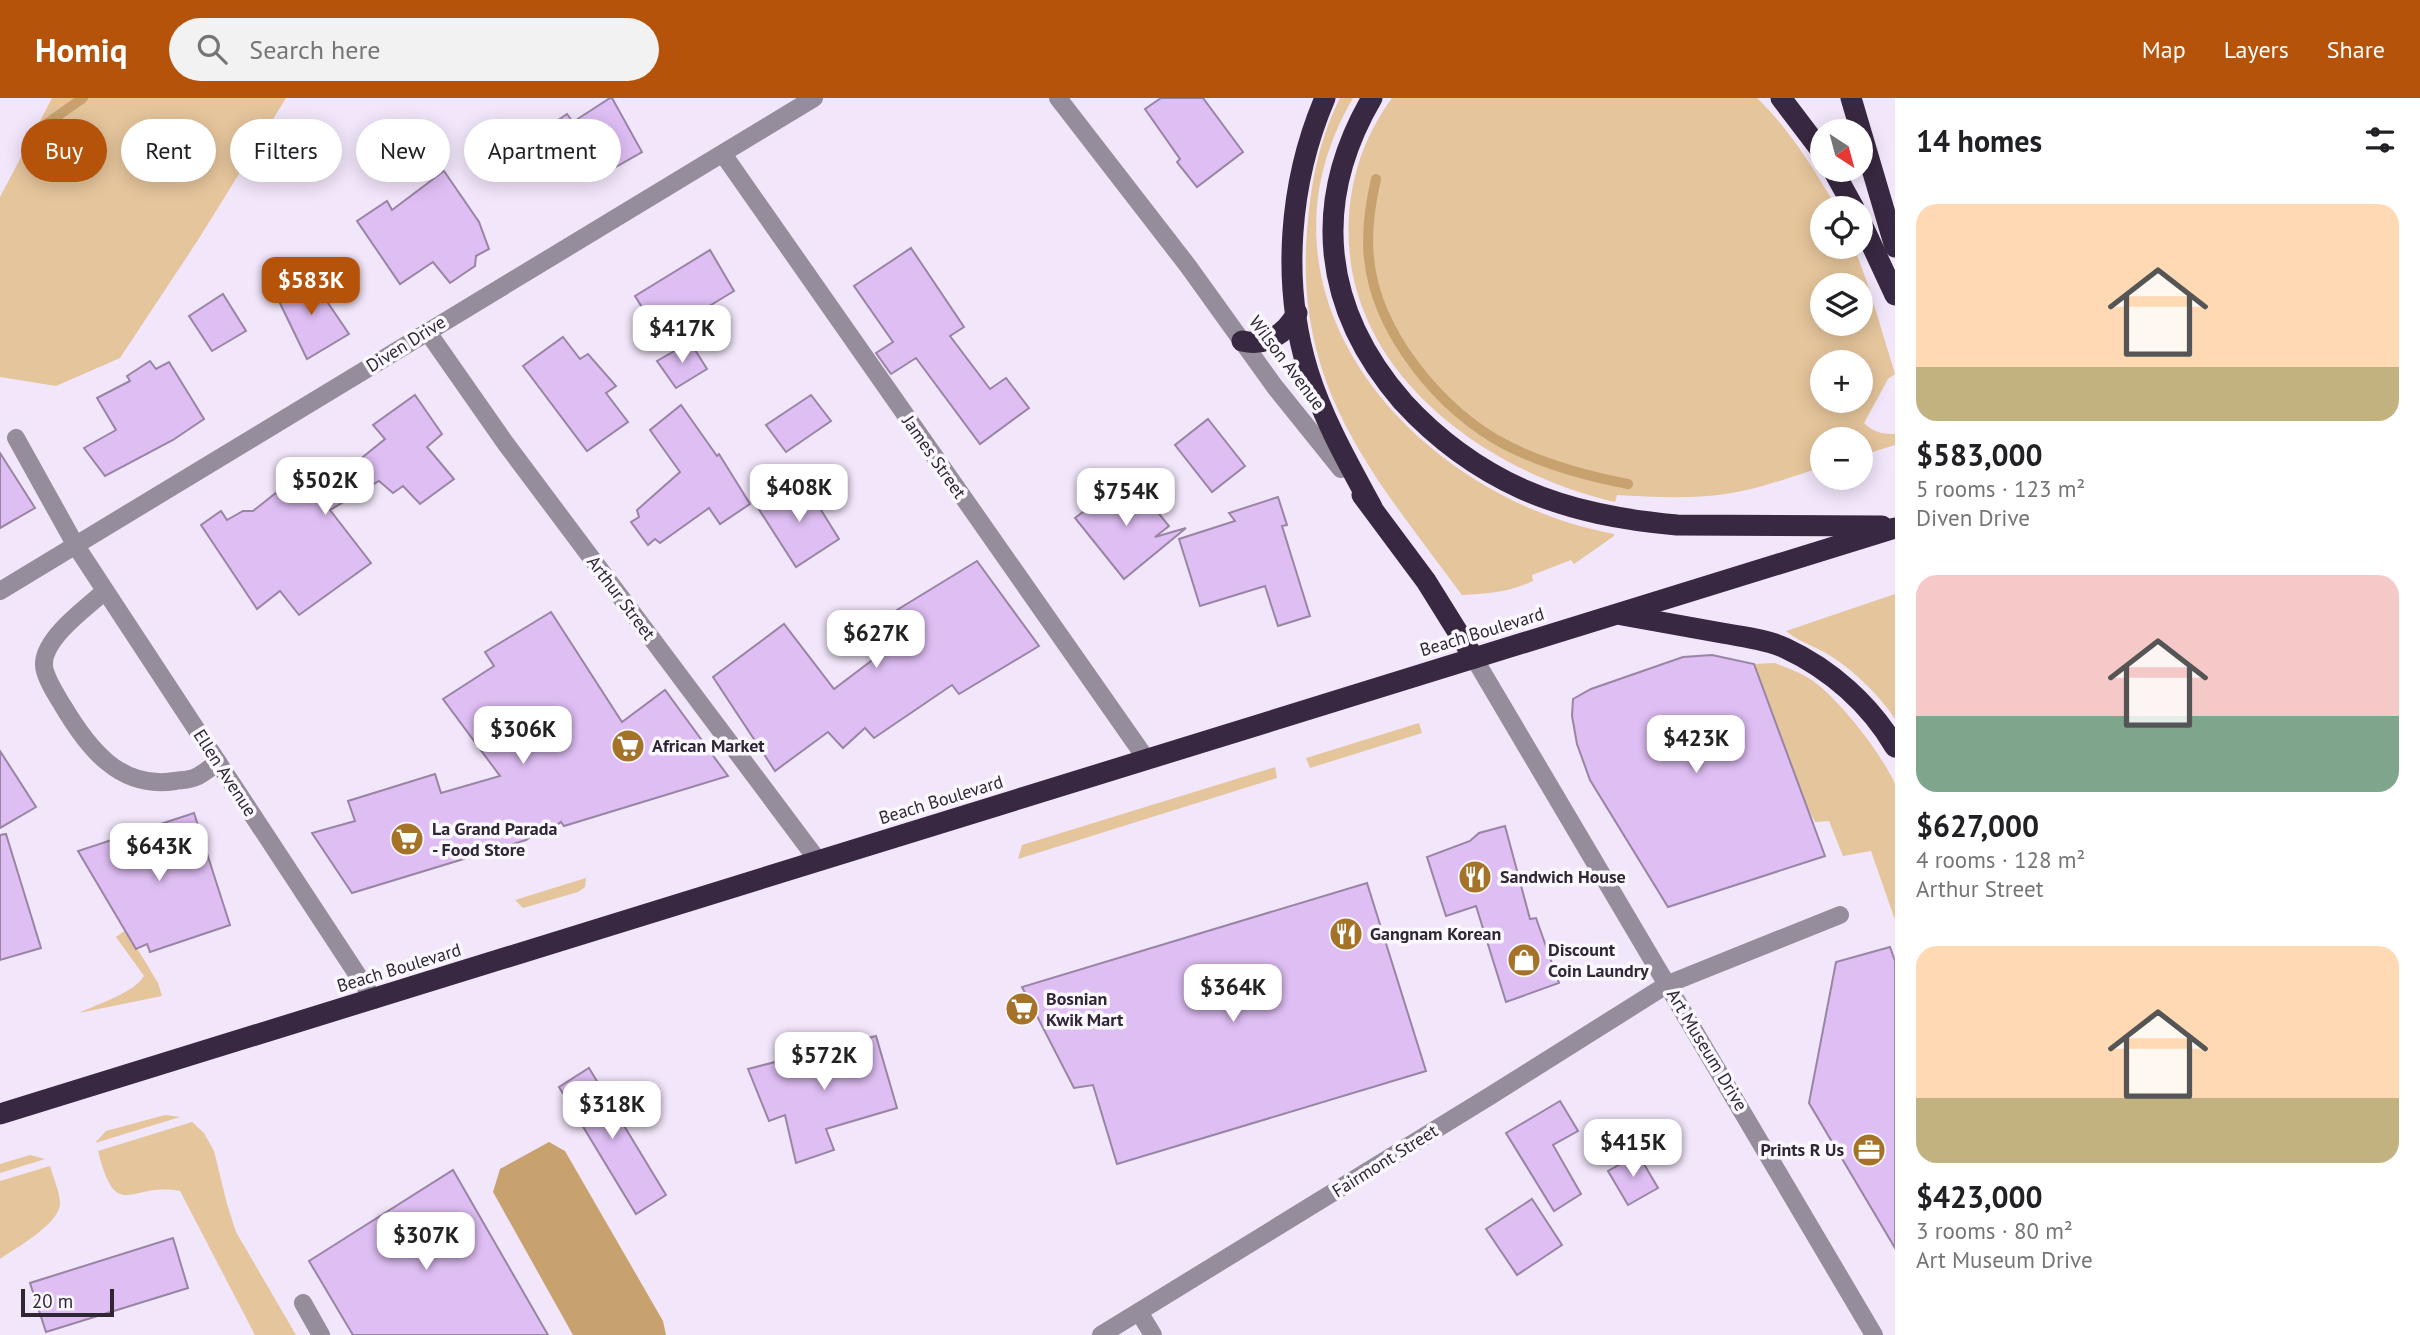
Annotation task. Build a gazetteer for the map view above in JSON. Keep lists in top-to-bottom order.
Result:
{
  "streets": {
    "highway": ["Wilson Avenue", "Beach Boulevard"],
    "street": [
      "Diven Drive",
      "James Street",
      "Arthur Street",
      "Ellen Avenue",
      "Art Museum Drive",
      "Fairmont Street"
    ]
  },
  "crossings": [
    ["Diven Drive", "James Street"],
    ["Diven Drive", "Arthur Street"],
    ["Diven Drive", "Ellen Avenue"],
    ["Wilson Avenue", "Beach Boulevard"],
    ["Wilson Avenue", "Art Museum Drive"],
    ["James Street", "Beach Boulevard"],
    ["Arthur Street", "Beach Boulevard"],
    ["Beach Boulevard", "Ellen Avenue"],
    ["Beach Boulevard", "Art Museum Drive"],
    ["Art Museum Drive", "Fairmont Street"]
  ],
  "places": {
    "supermarket": ["African Market", "La Grand Parada - Food Store", "Bosnian Kwik Mart"],
    "restaurant": ["Sandwich House", "Gangnam Korean"],
    "shop": ["Discount Coin Laundry"],
    "office": ["Prints R Us"]
  },
  "scale_bar": "20 m",
  "north": "bottom right",
  "page": {
    "header": "Homiq",
    "search": "Search here",
    "nav": ["Map", "Layers", "Share"],
    "heading": "14 homes",
    "map_buttons": ["+", "−"],
    "chip": [
      "Buy",
      "Rent",
      "Filters",
      "New",
      "Apartment"
    ],
    "list": [
      {
        "name": "$583,000",
        "note": "5 rooms · 123 m² · Diven Drive"
      },
      {
        "name": "$627,000",
        "note": "4 rooms · 128 m² · Arthur Street"
      },
      {
        "name": "$423,000",
        "note": "3 rooms · 80 m² · Art Museum Drive"
      }
    ],
    "price": [
      "$583K",
      "$417K",
      "$502K",
      "$408K",
      "$754K",
      "$627K",
      "$306K",
      "$423K",
      "$643K",
      "$364K",
      "$572K",
      "$318K",
      "$415K",
      "$307K"
    ],
    "scale": "20 m"
  }
}
